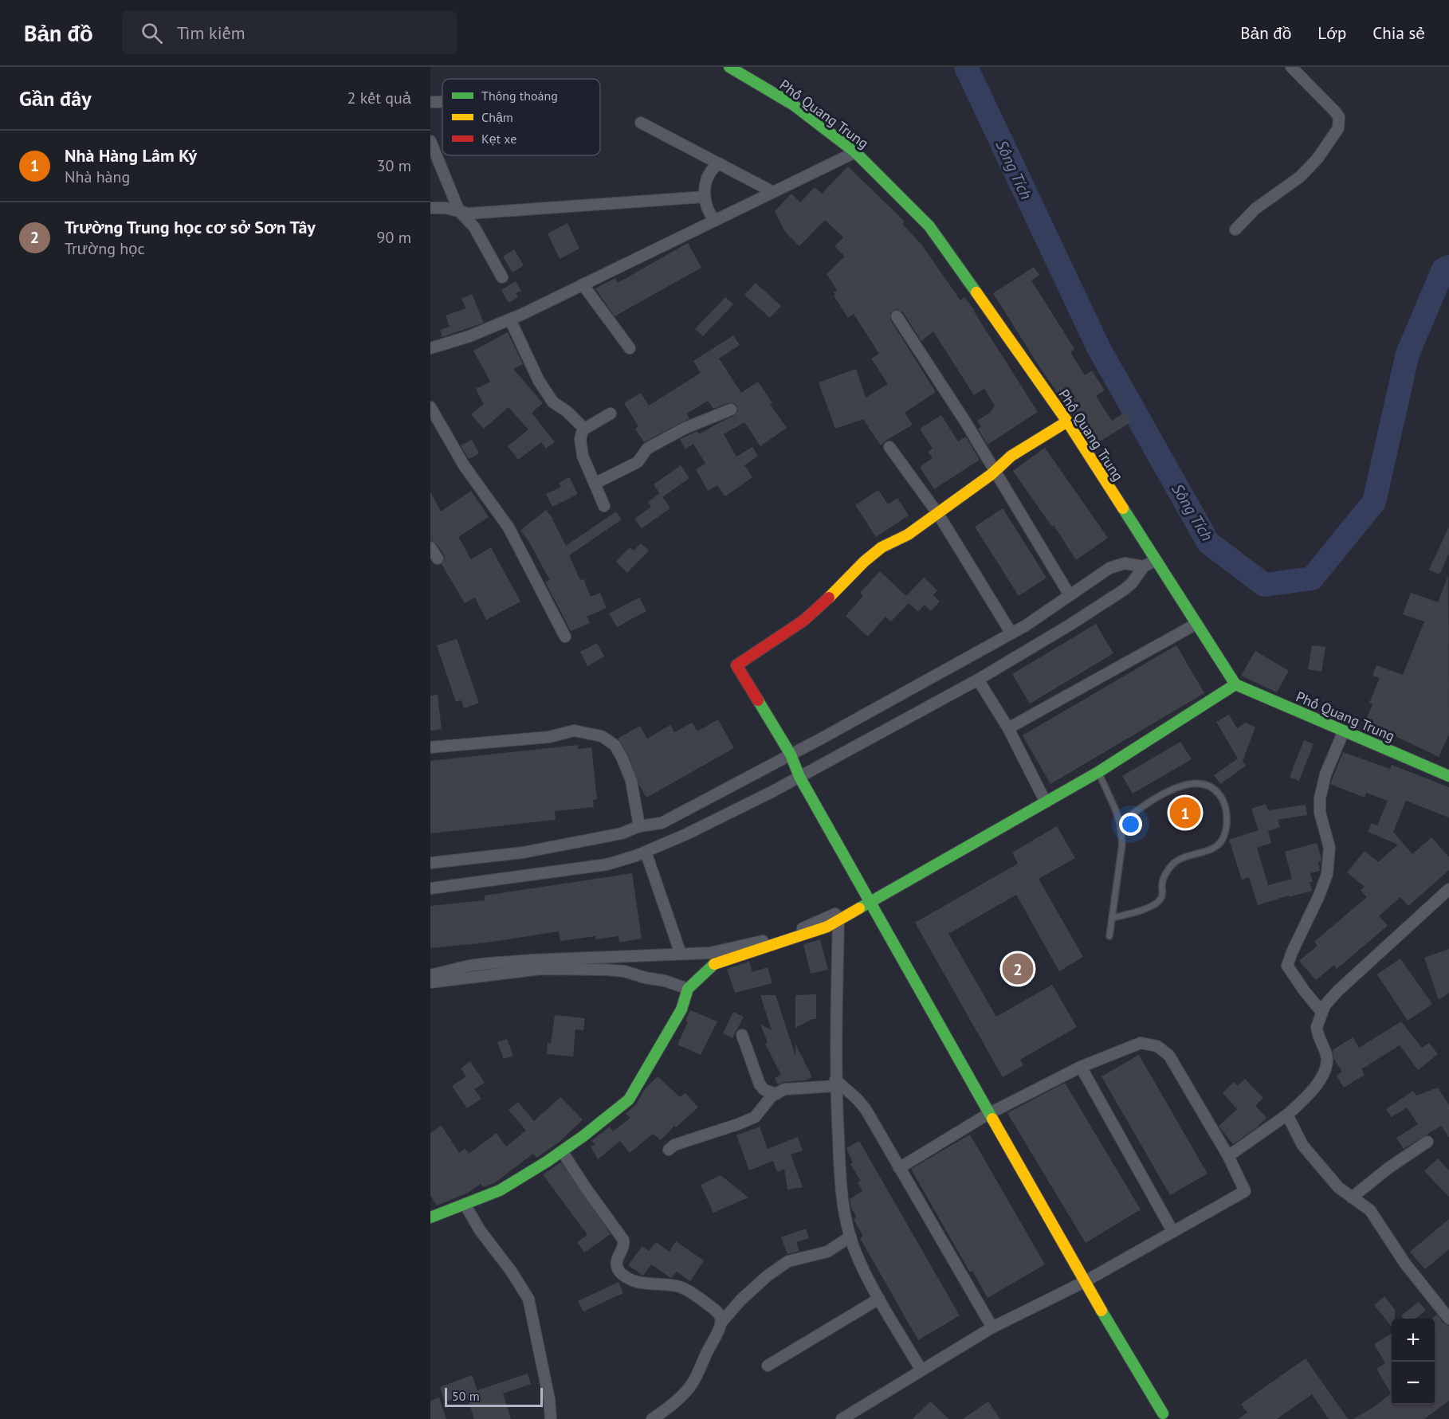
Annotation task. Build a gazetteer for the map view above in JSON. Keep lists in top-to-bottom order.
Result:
{
  "streets": {
    "street": ["Phố Quang Trung"]
  },
  "water": ["Sông Tích"],
  "legend": ["Thông thoáng", "Chậm", "Kẹt xe"],
  "scale_bar": "50 m",
  "page": {
    "header": "Bản đồ",
    "search": "Tìm kiếm",
    "nav": ["Bản đồ", "Lớp", "Chia sẻ"],
    "heading": ["Gần đây", "2 kết quả"],
    "list": [
      {
        "mark": "1",
        "name": "Nhà Hàng Lâm Ký",
        "note": "Nhà hàng",
        "value": "30 m"
      },
      {
        "mark": "2",
        "name": "Trường Trung học cơ sở Sơn Tây",
        "note": "Trường học",
        "value": "90 m"
      }
    ],
    "pins": ["1", "2"],
    "map_buttons": ["+", "−"],
    "scale": "50 m"
  }
}
